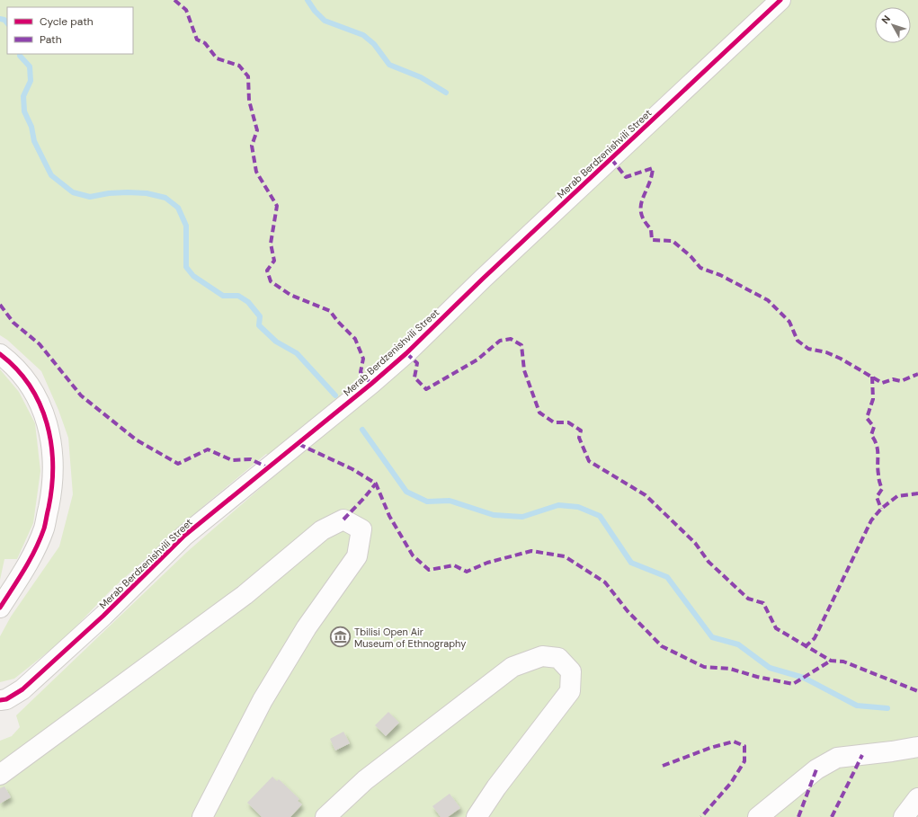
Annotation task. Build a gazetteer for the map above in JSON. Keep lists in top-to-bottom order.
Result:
{
  "streets": {
    "street": ["Merab Berdzenishvili Street"]
  },
  "places": {
    "museum": ["Tbilisi Open Air Museum of Ethnography"]
  },
  "legend": ["Cycle path", "Path"],
  "north": "top left"
}
